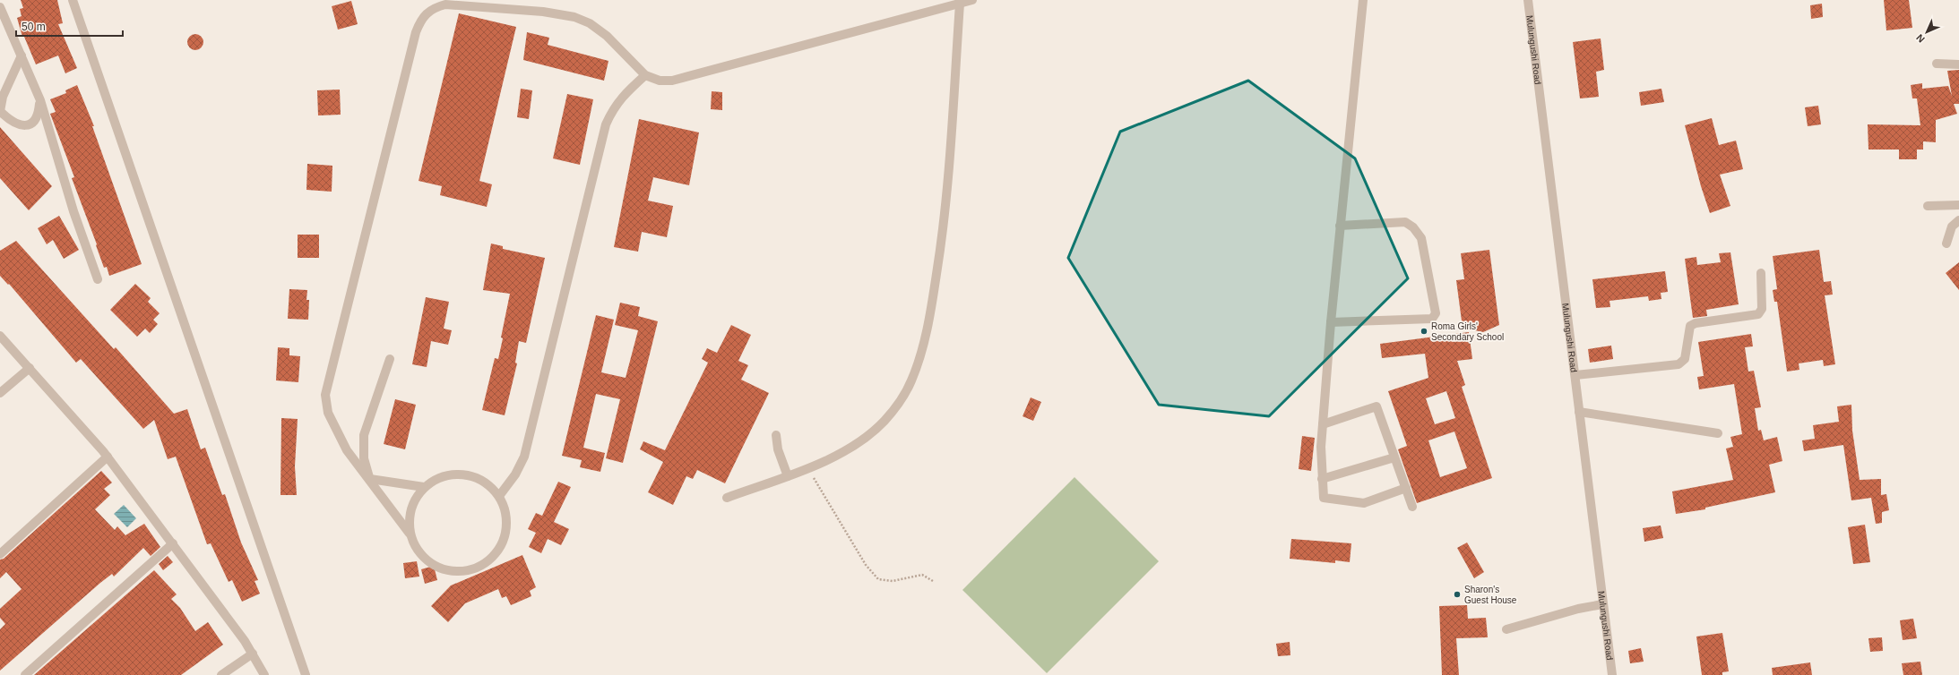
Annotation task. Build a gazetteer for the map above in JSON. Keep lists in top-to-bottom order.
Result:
{
  "streets": {
    "street": ["Mulungushi Road"]
  },
  "places": ["Roma Girls' Secondary School", "Sharon's Guest House"],
  "scale_bar": "50 m",
  "north": "bottom left"
}
